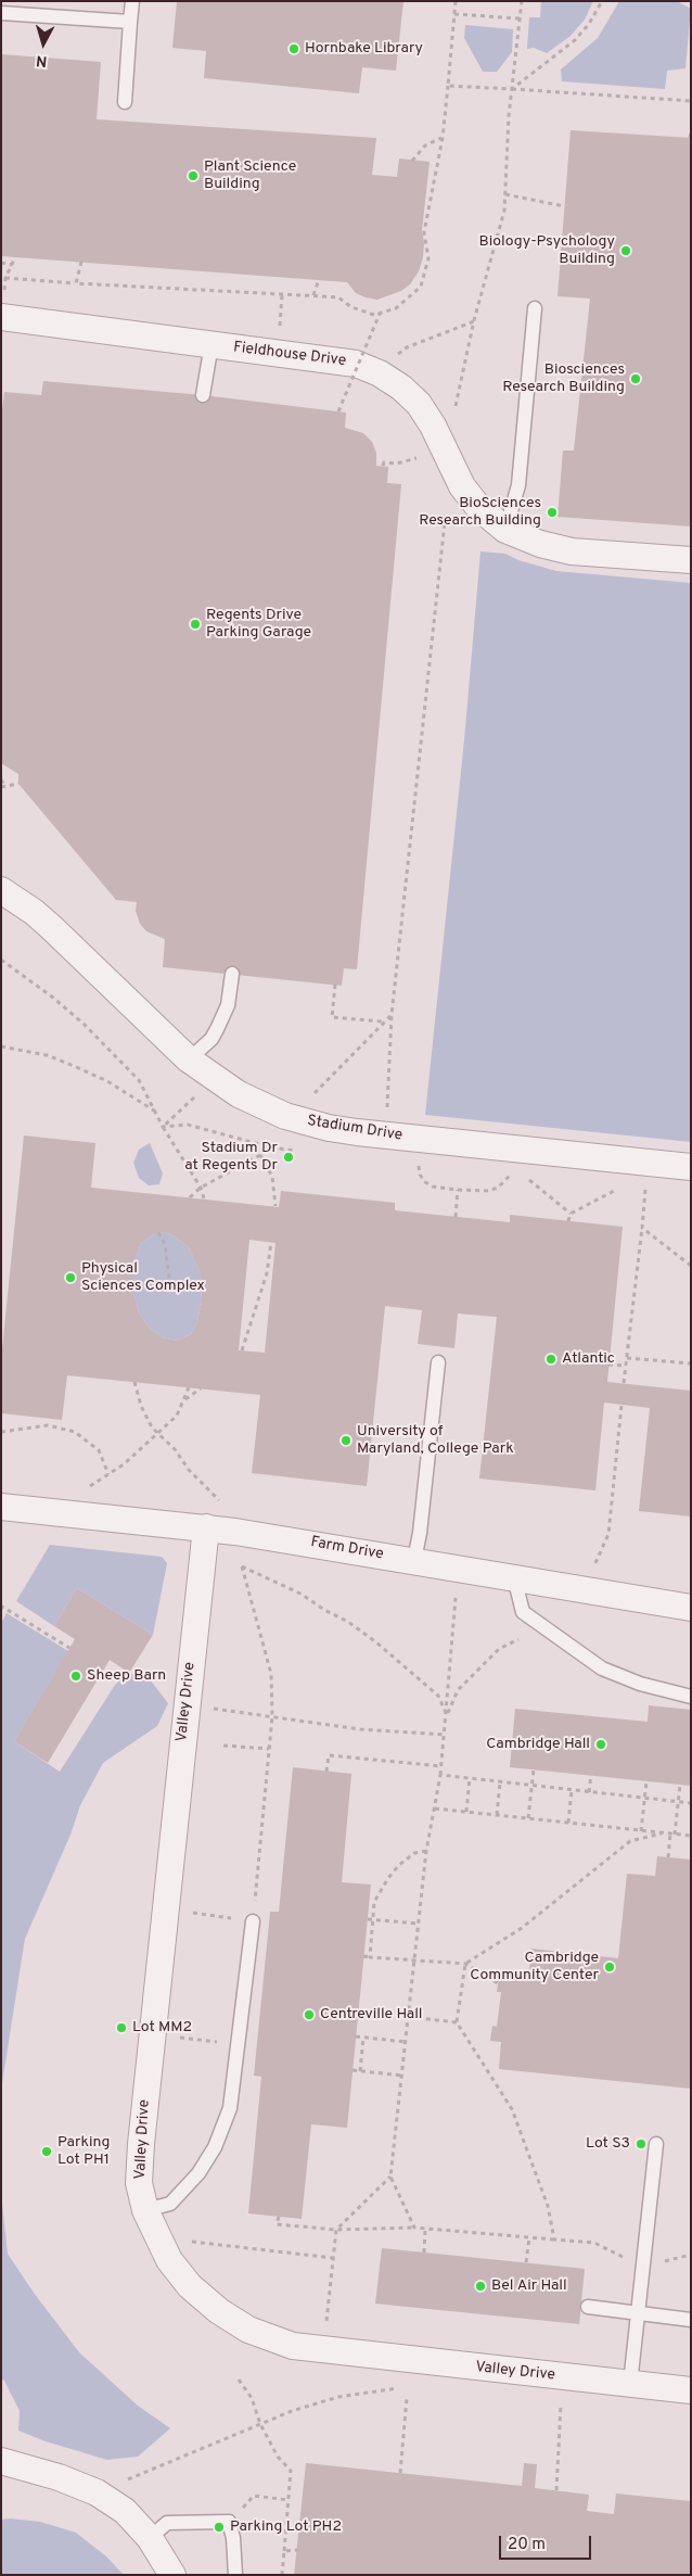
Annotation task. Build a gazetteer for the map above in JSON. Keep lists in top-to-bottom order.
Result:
{
  "streets": {
    "street": [
      "Fieldhouse Drive",
      "Stadium Drive",
      "Farm Drive",
      "Valley Drive"
    ]
  },
  "crossings": [
    ["Farm Drive", "Valley Drive"]
  ],
  "places": [
    "Hornbake Library",
    "Plant Science Building",
    "Biology-Psychology Building",
    "Biosciences Research Building",
    "BioSciences Research Building",
    "Regents Drive Parking Garage",
    "Stadium Dr at Regents Dr",
    "Physical Sciences Complex",
    "Atlantic",
    "University of Maryland, College Park",
    "Sheep Barn",
    "Cambridge Hall",
    "Cambridge Community Center",
    "Centreville Hall",
    "Lot MM2",
    "Lot S3",
    "Parking Lot PH1",
    "Bel Air Hall",
    "Parking Lot PH2"
  ],
  "scale_bar": "20 m",
  "north": "bottom"
}
